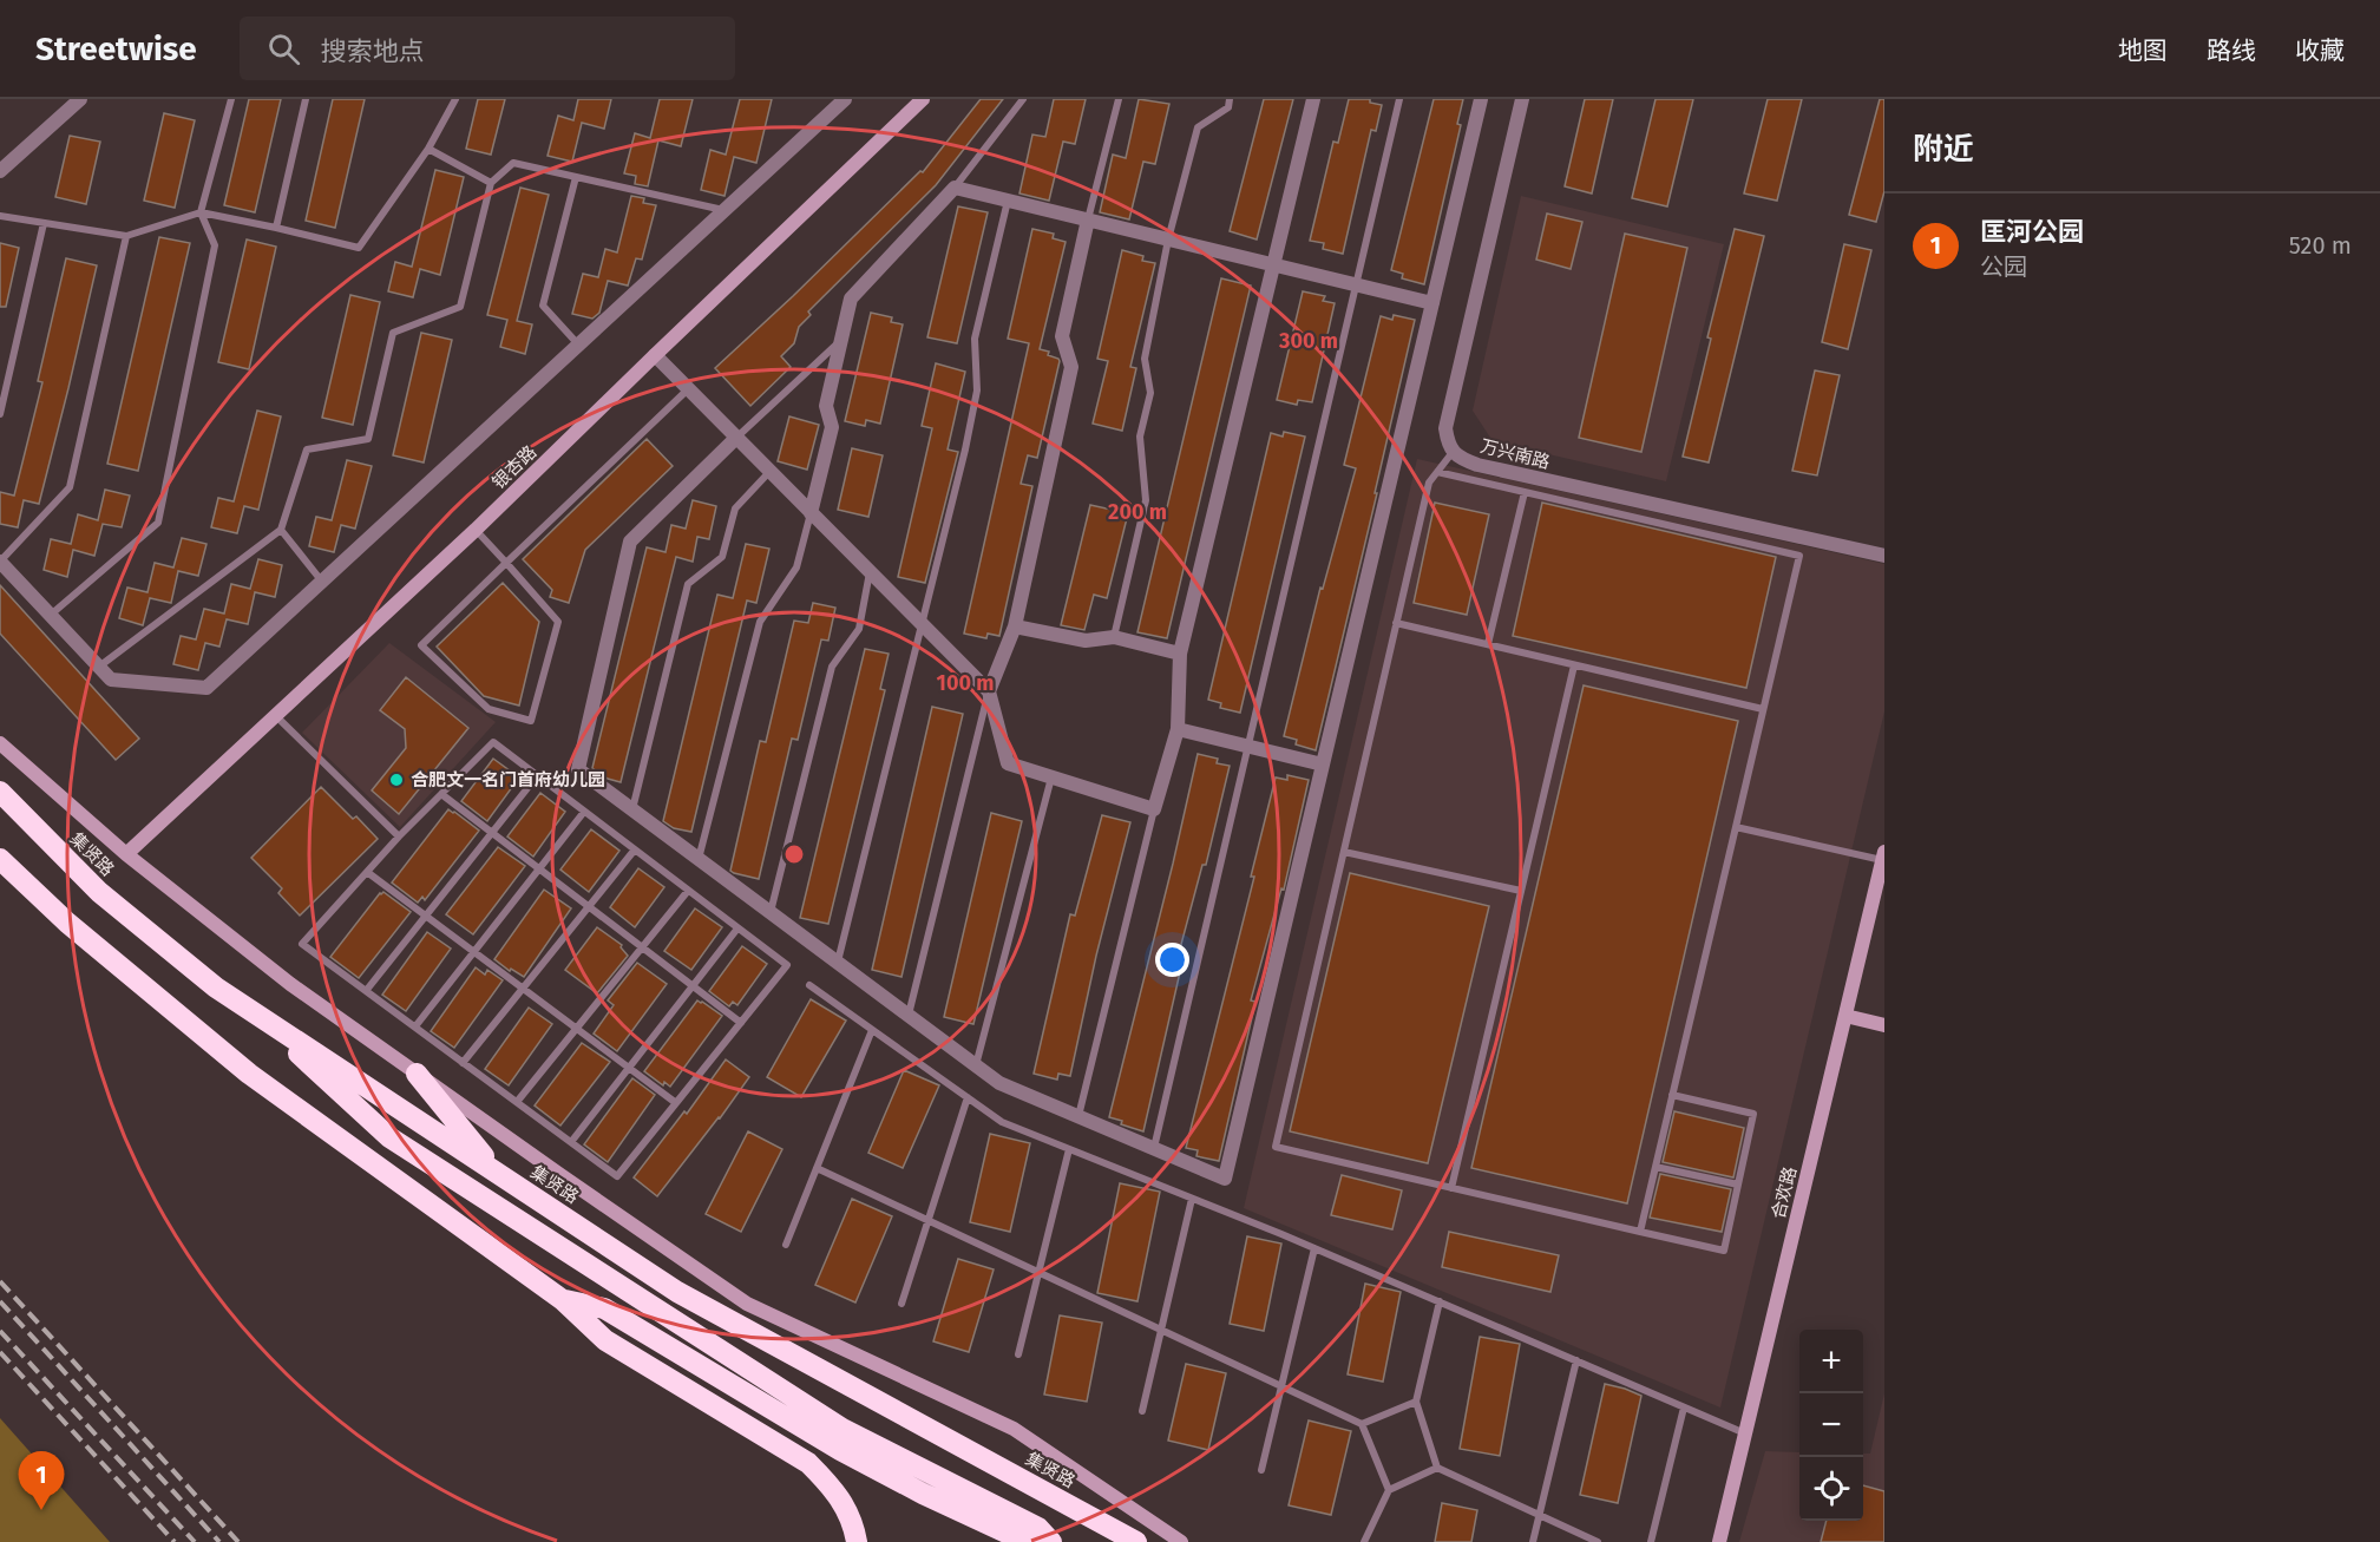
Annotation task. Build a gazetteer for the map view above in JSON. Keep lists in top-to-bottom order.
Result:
{
  "streets": {
    "highway": ["集贤路"],
    "street": ["万兴南路", "银杏路", "合欢路"]
  },
  "places": ["合肥文一名门首府幼儿园"],
  "page": {
    "header": "Streetwise",
    "search": "搜索地点",
    "nav": ["地图", "路线", "收藏"],
    "heading": "附近",
    "list": [
      {
        "mark": "1",
        "name": "匡河公园",
        "note": "公园",
        "value": "520 m"
      }
    ],
    "map_buttons": ["+", "−"],
    "pins": "1"
  },
  "rings": ["300 m", "200 m", "100 m"]
}
